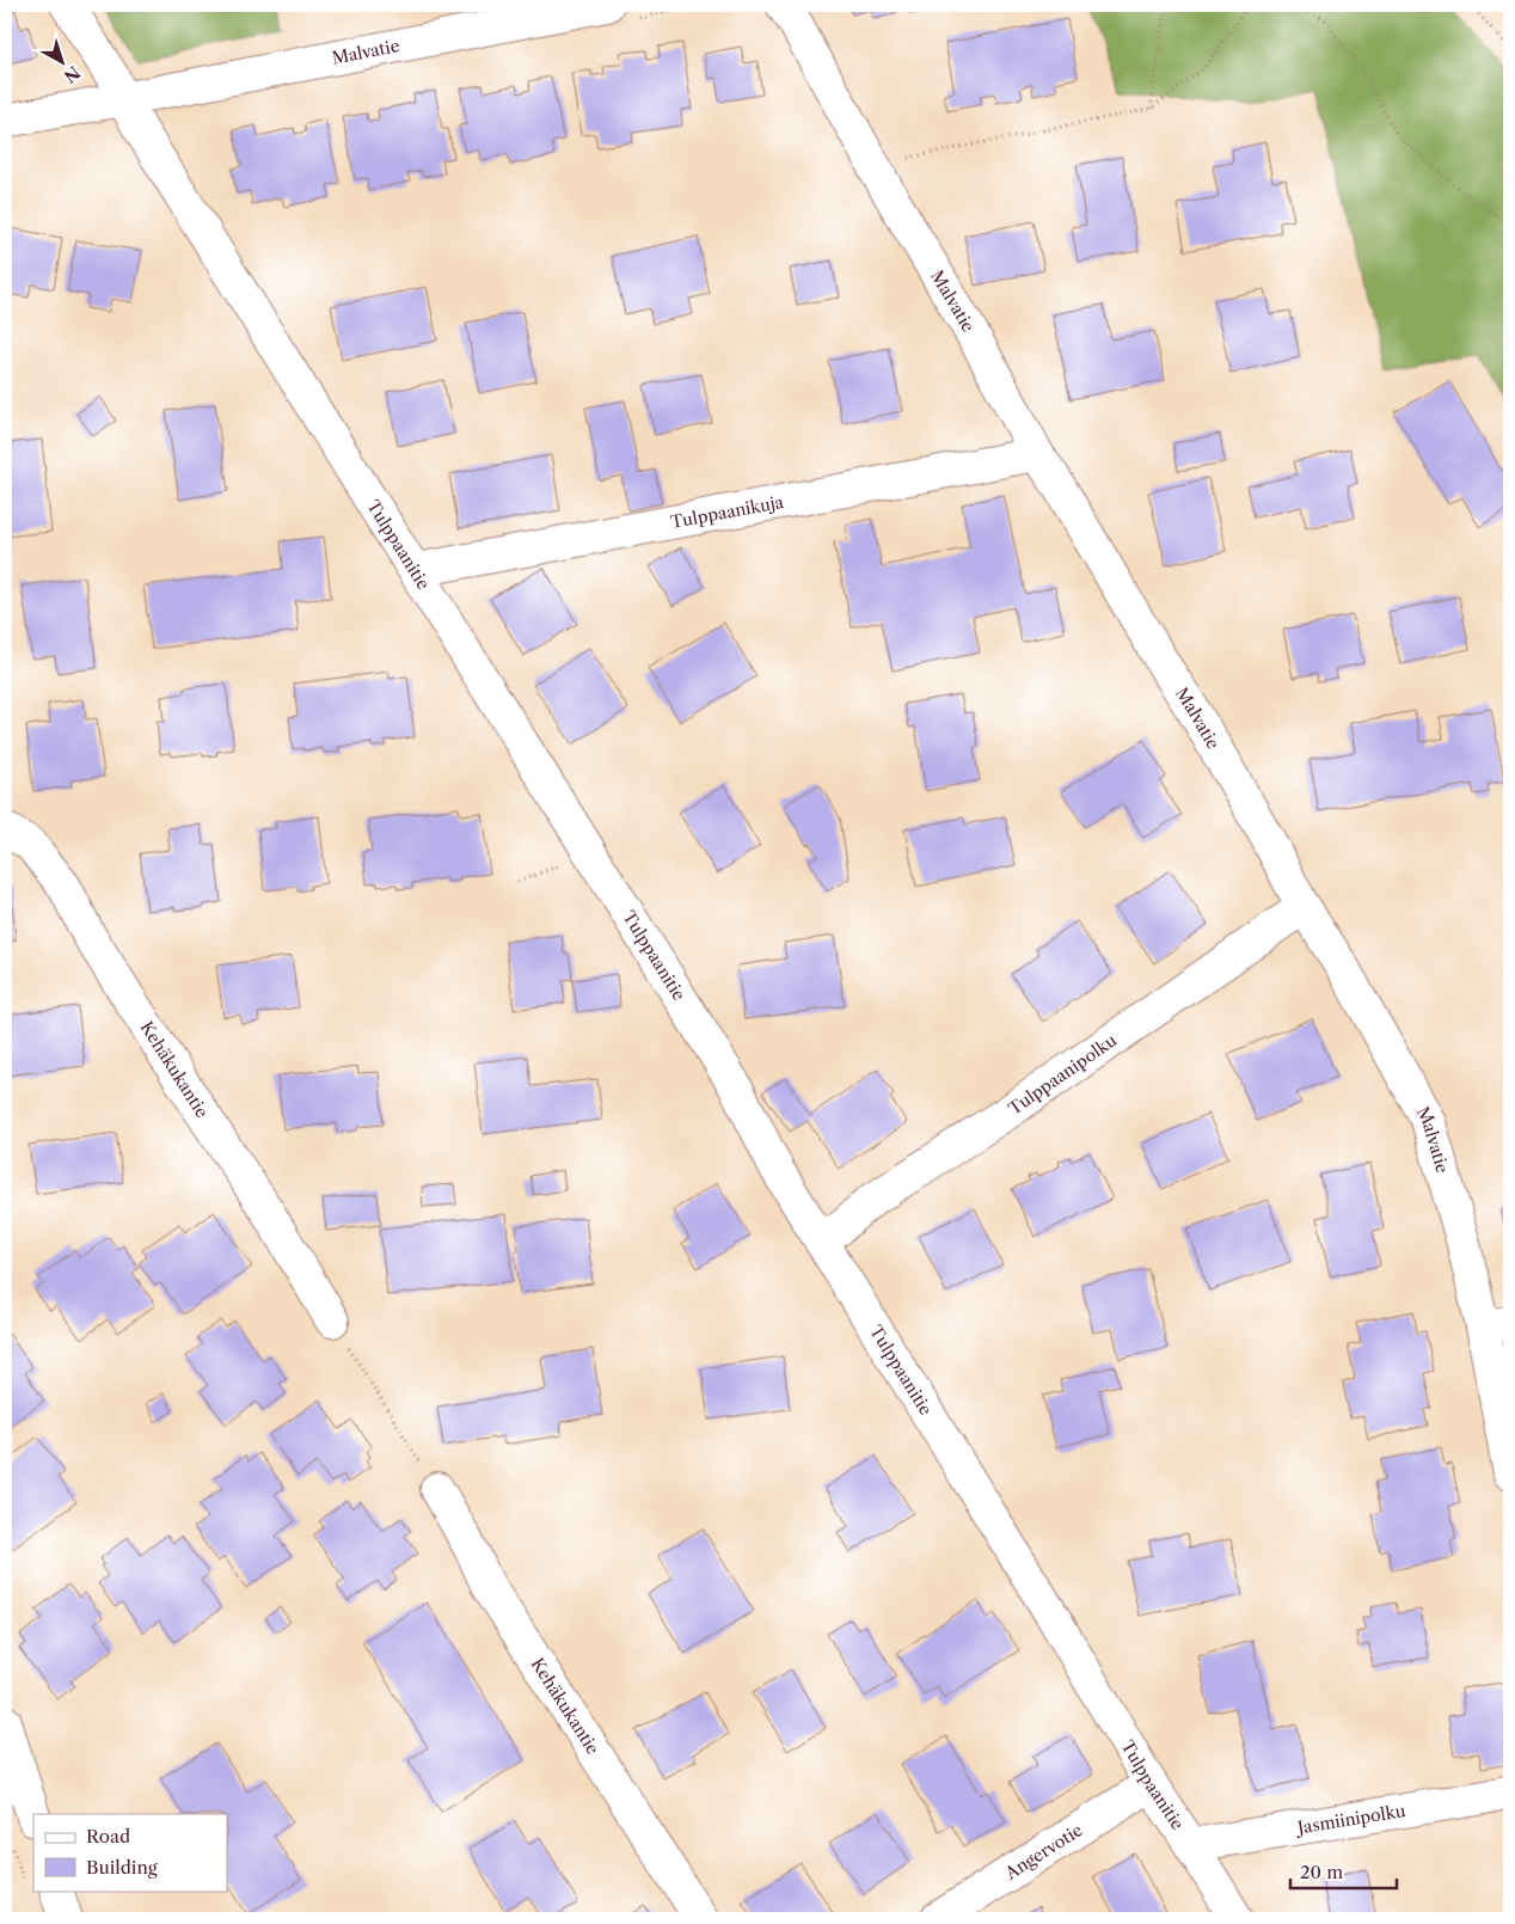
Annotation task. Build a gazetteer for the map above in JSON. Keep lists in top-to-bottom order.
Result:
{
  "streets": {
    "street": [
      "Malvatie",
      "Tulppaanikuja",
      "Tulppaanitie",
      "Kehäkukantie",
      "Tulppaanipolku",
      "Jasmiinipolku",
      "Angervotie"
    ]
  },
  "crossings": [
    ["Malvatie", "Tulppaanikuja"],
    ["Malvatie", "Tulppaanitie"],
    ["Malvatie", "Tulppaanipolku"],
    ["Tulppaanikuja", "Tulppaanitie"],
    ["Tulppaanitie", "Tulppaanipolku"],
    ["Tulppaanitie", "Jasmiinipolku"],
    ["Tulppaanitie", "Angervotie"]
  ],
  "legend": ["Road", "Building"],
  "scale_bar": "20 m",
  "north": "bottom right"
}
